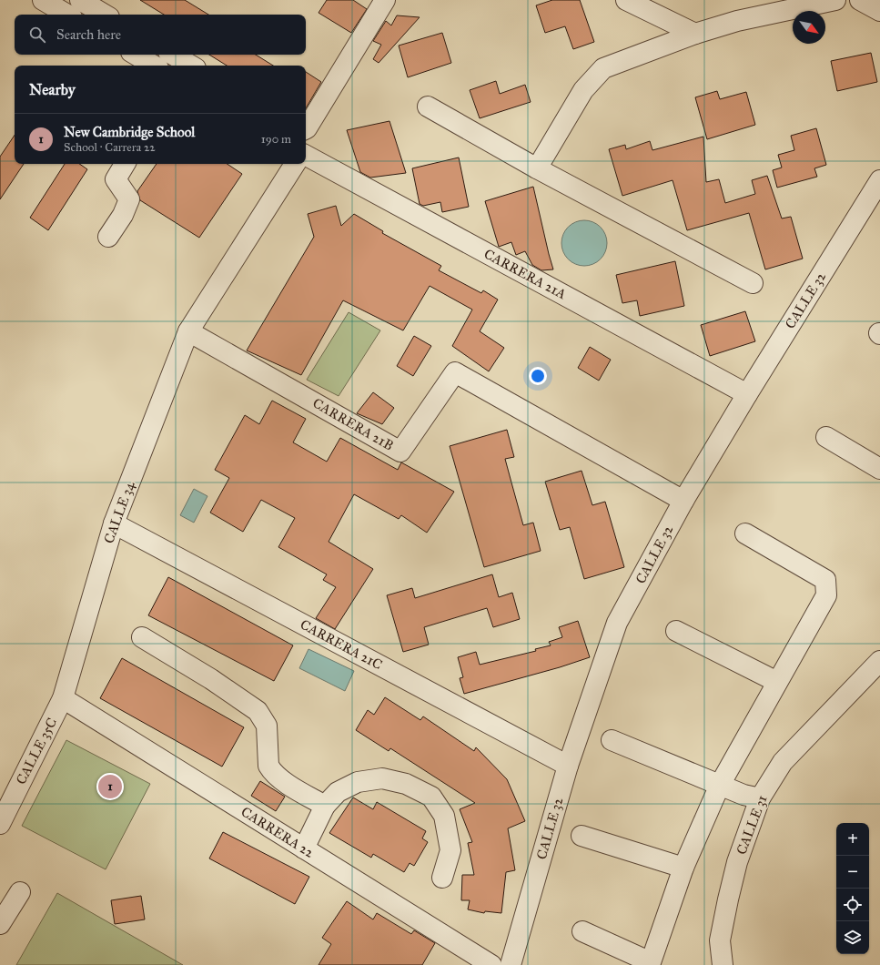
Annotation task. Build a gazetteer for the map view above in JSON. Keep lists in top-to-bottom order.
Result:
{
  "streets": {
    "street": [
      "CARRERA 21A",
      "CALLE 32",
      "CARRERA 21B",
      "CALLE 34",
      "CARRERA 21C",
      "CALLE 35C",
      "CALLE 31",
      "CARRERA 22"
    ]
  },
  "crossings": [
    ["CARRERA 21A", "CALLE 32"],
    ["CALLE 32", "CARRERA 21B"],
    ["CALLE 32", "CARRERA 21C"],
    ["CARRERA 21B", "CALLE 34"],
    ["CALLE 34", "CARRERA 21C"],
    ["CALLE 34", "CALLE 35C"],
    ["CALLE 34", "CARRERA 22"],
    ["CALLE 35C", "CARRERA 22"]
  ],
  "north": "bottom right",
  "page": {
    "search": "Search here",
    "heading": "Nearby",
    "list": [
      {
        "mark": "1",
        "name": "New Cambridge School",
        "note": "School · Carrera 22",
        "value": "190 m"
      }
    ],
    "pins": "1",
    "map_buttons": ["+", "−"]
  }
}
